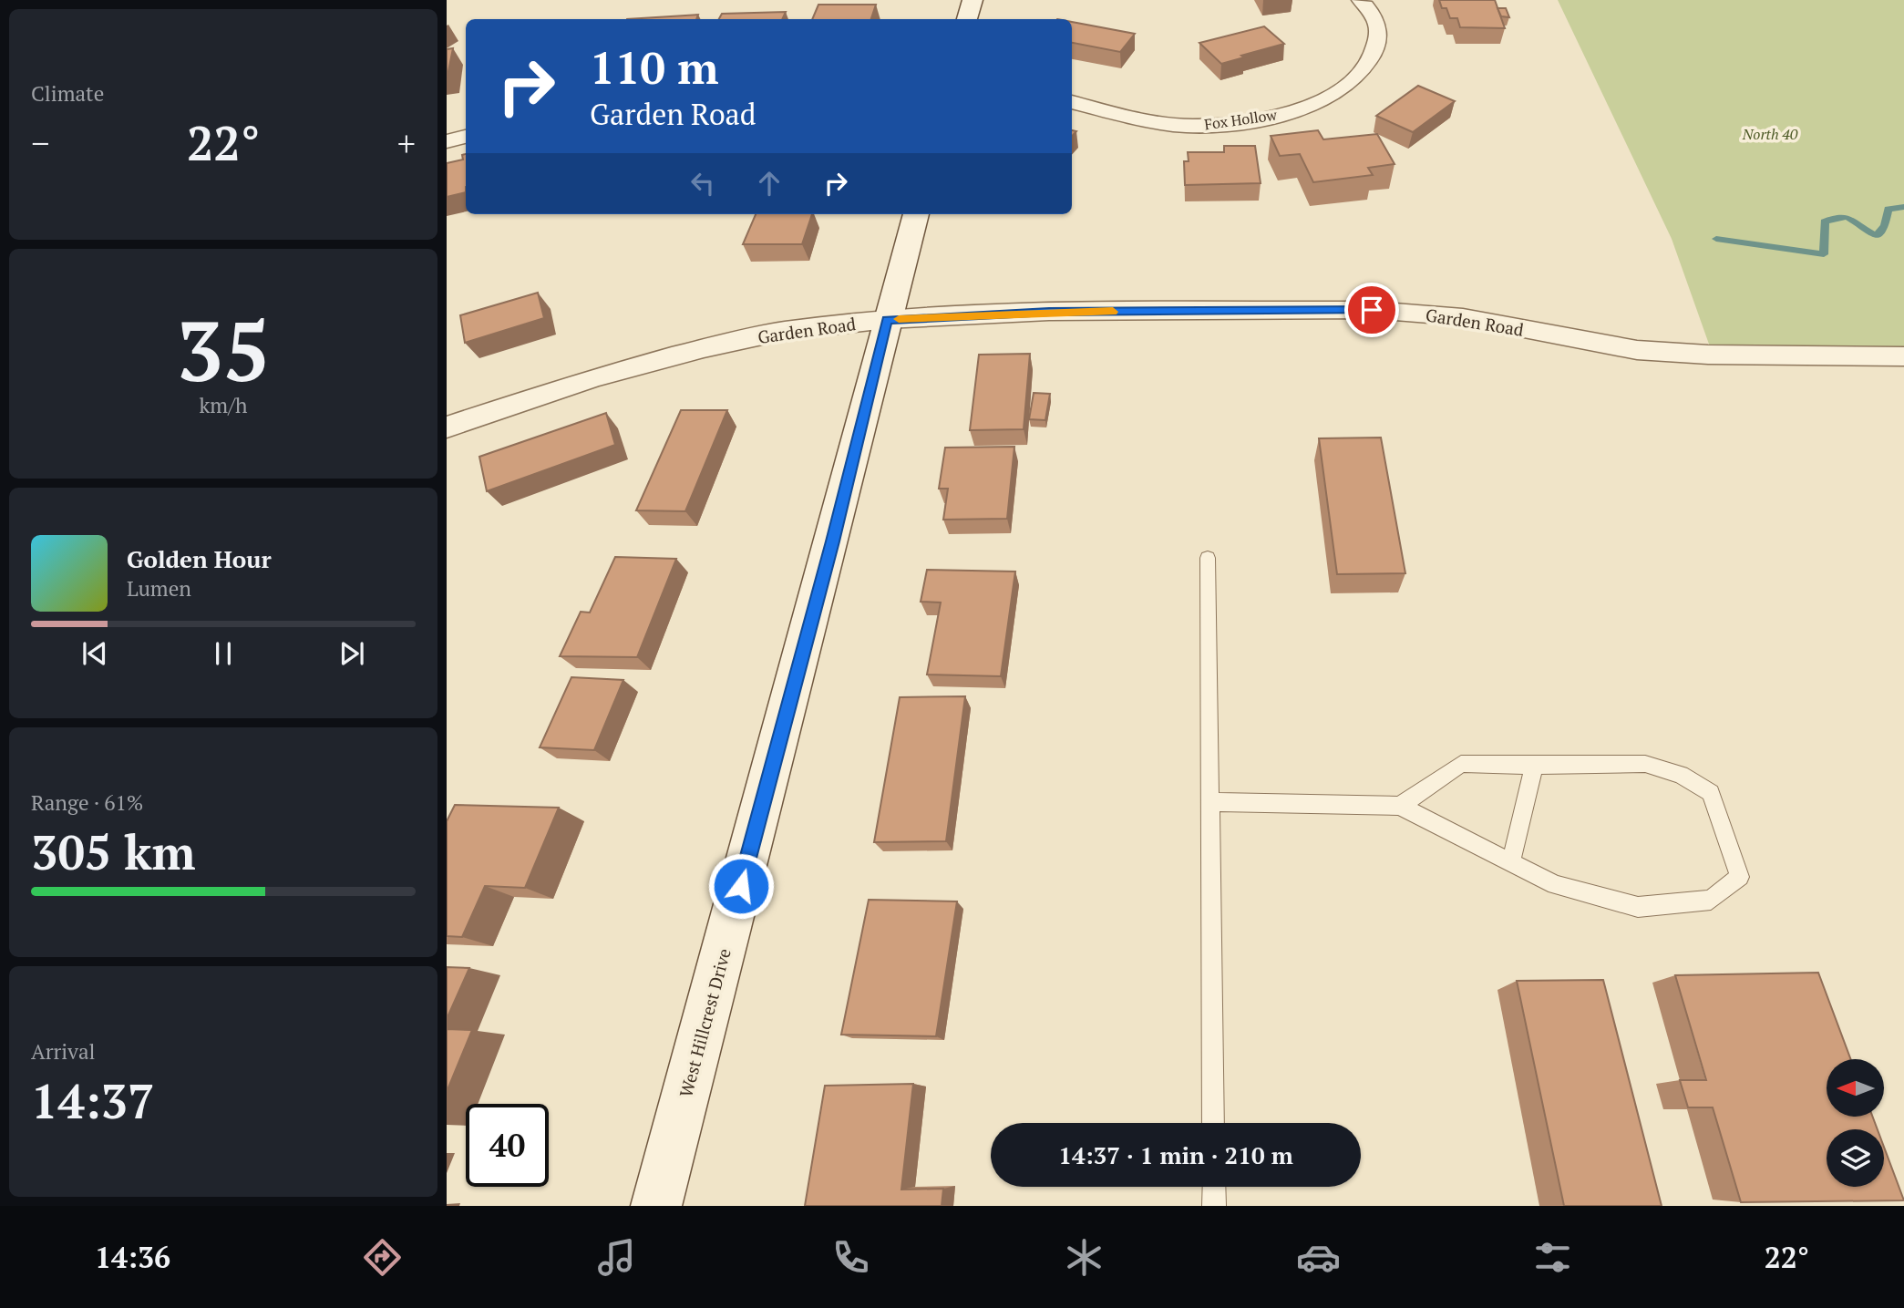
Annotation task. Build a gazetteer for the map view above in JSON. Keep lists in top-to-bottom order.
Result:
{
  "streets": {
    "street": ["Fox Hollow", "Garden Road", "West Hillcrest Drive"]
  },
  "crossings": [
    ["Garden Road", "West Hillcrest Drive"]
  ],
  "parks": ["North 40"],
  "north": "left",
  "page": {
    "tile": [
      "Climate",
      ["35", "km/h"],
      ["Range · 61%", "305 km"],
      ["Arrival", "14:37"]
    ],
    "turn": ["110 m", "Garden Road"],
    "heat": ["−", "22°", "+"],
    "song": ["Golden Hour", "Lumen"],
    "limit": "40",
    "trip": "14:37 · 1 min · 210 m",
    "tabs": ["14:36", "22°"]
  }
}
